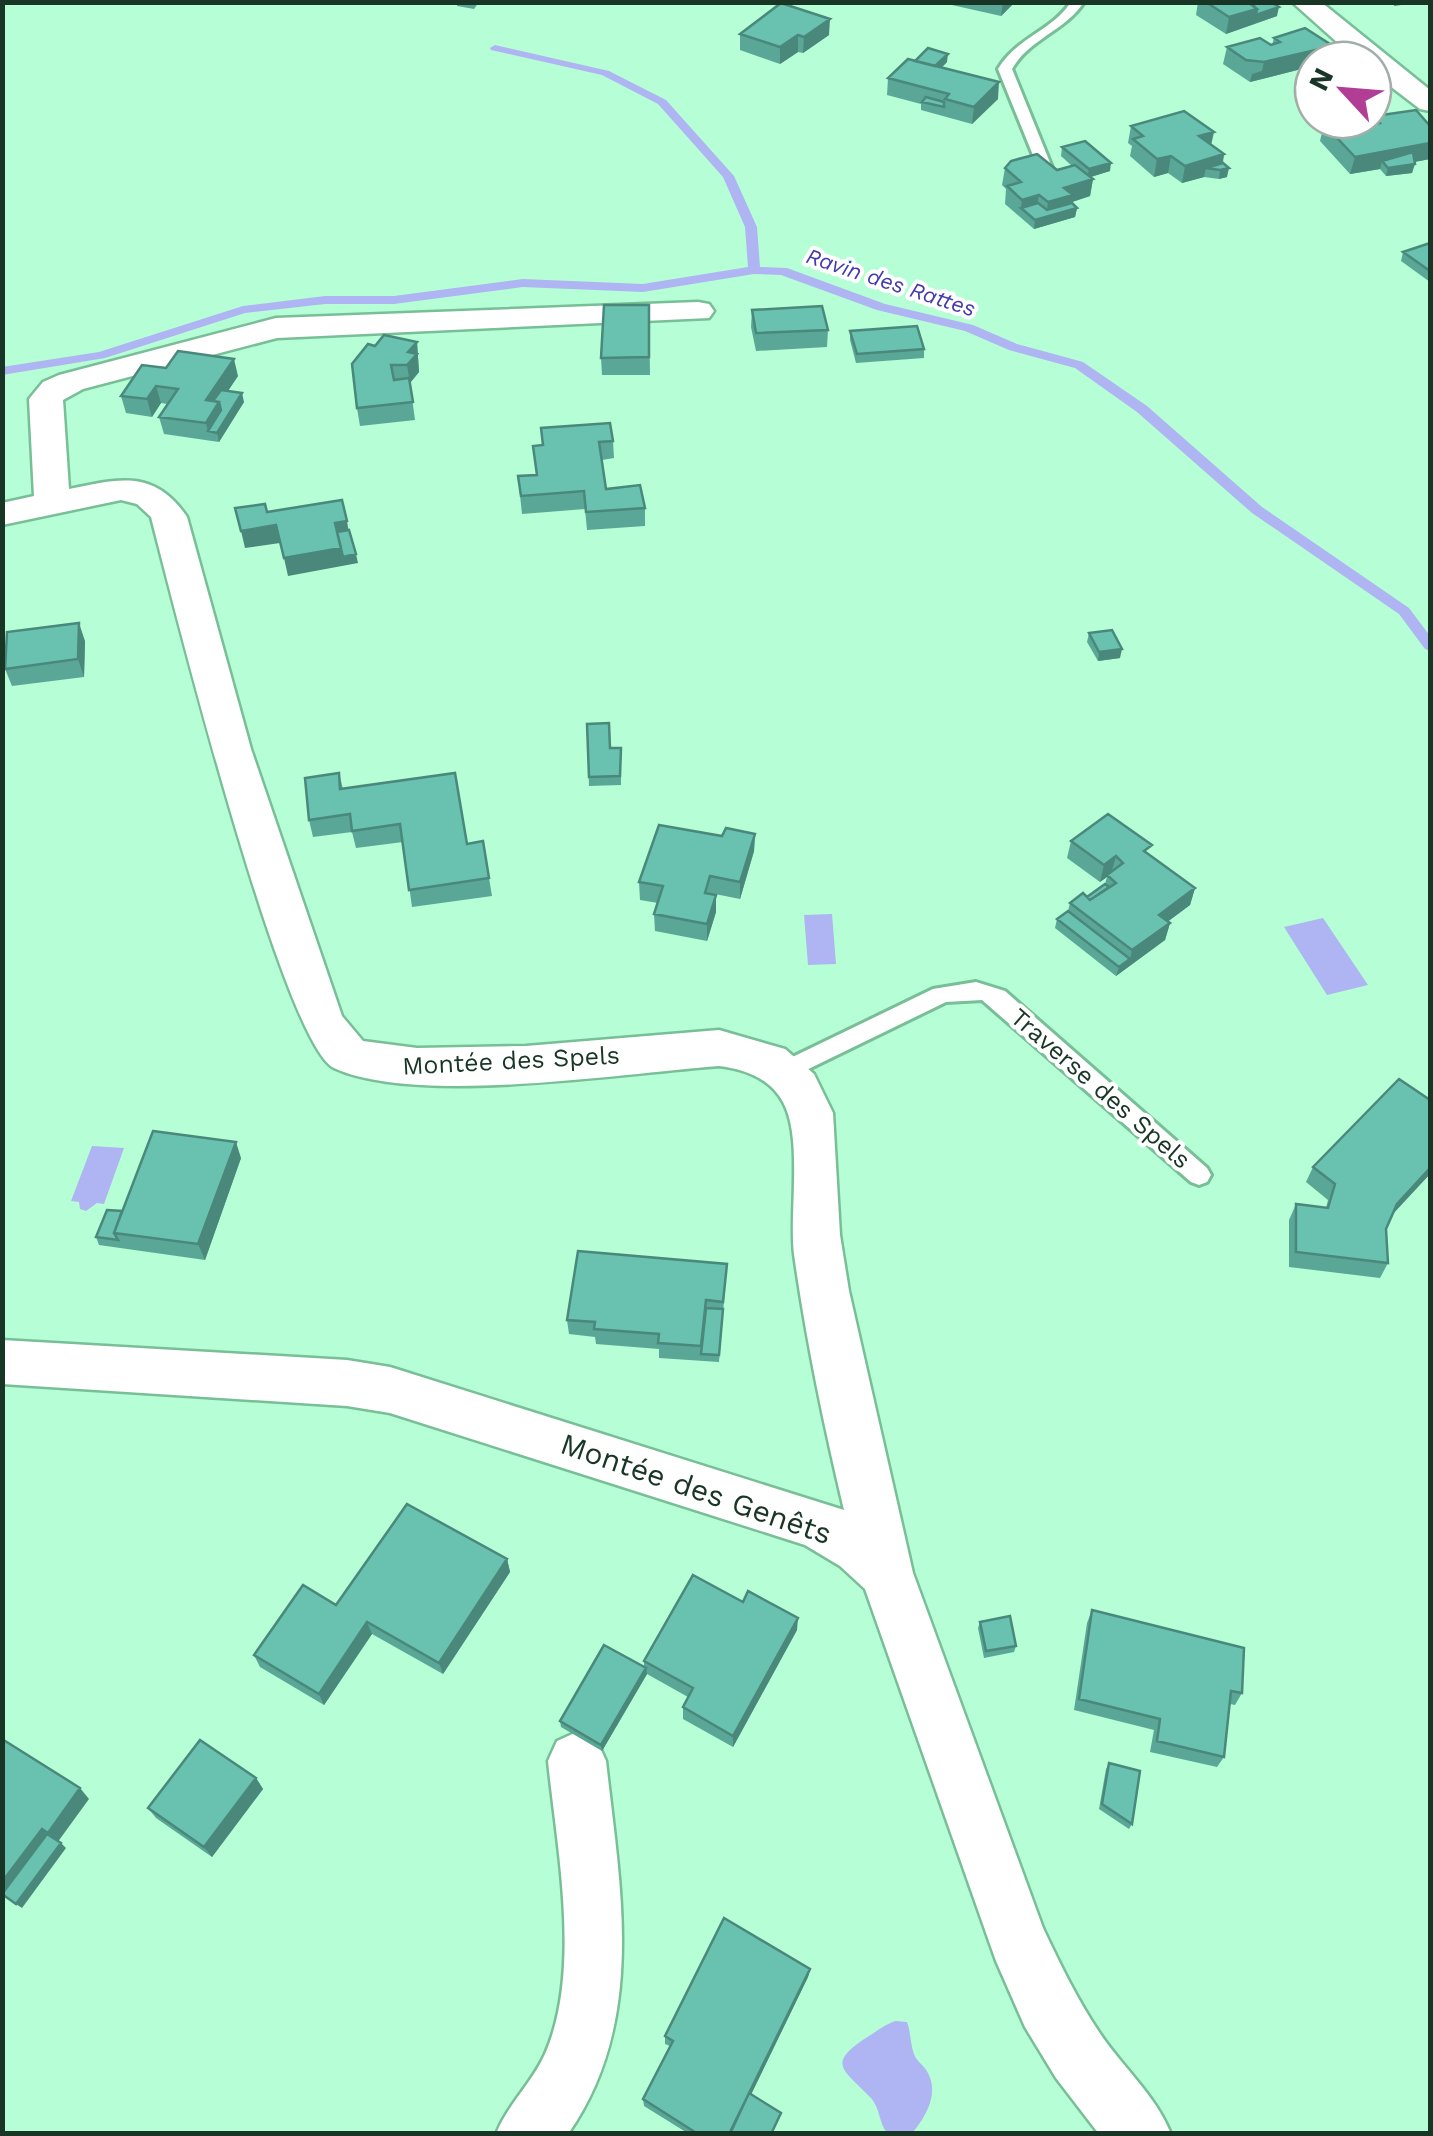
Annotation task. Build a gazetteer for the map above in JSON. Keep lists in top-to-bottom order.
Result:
{
  "streets": {
    "street": ["Montée des Spels", "Montée des Genêts"],
    "lane": ["Traverse des Spels"]
  },
  "crossings": [
    ["Montée des Spels", "Traverse des Spels"]
  ],
  "water": ["Ravin des Rattes"],
  "north": "top left"
}
